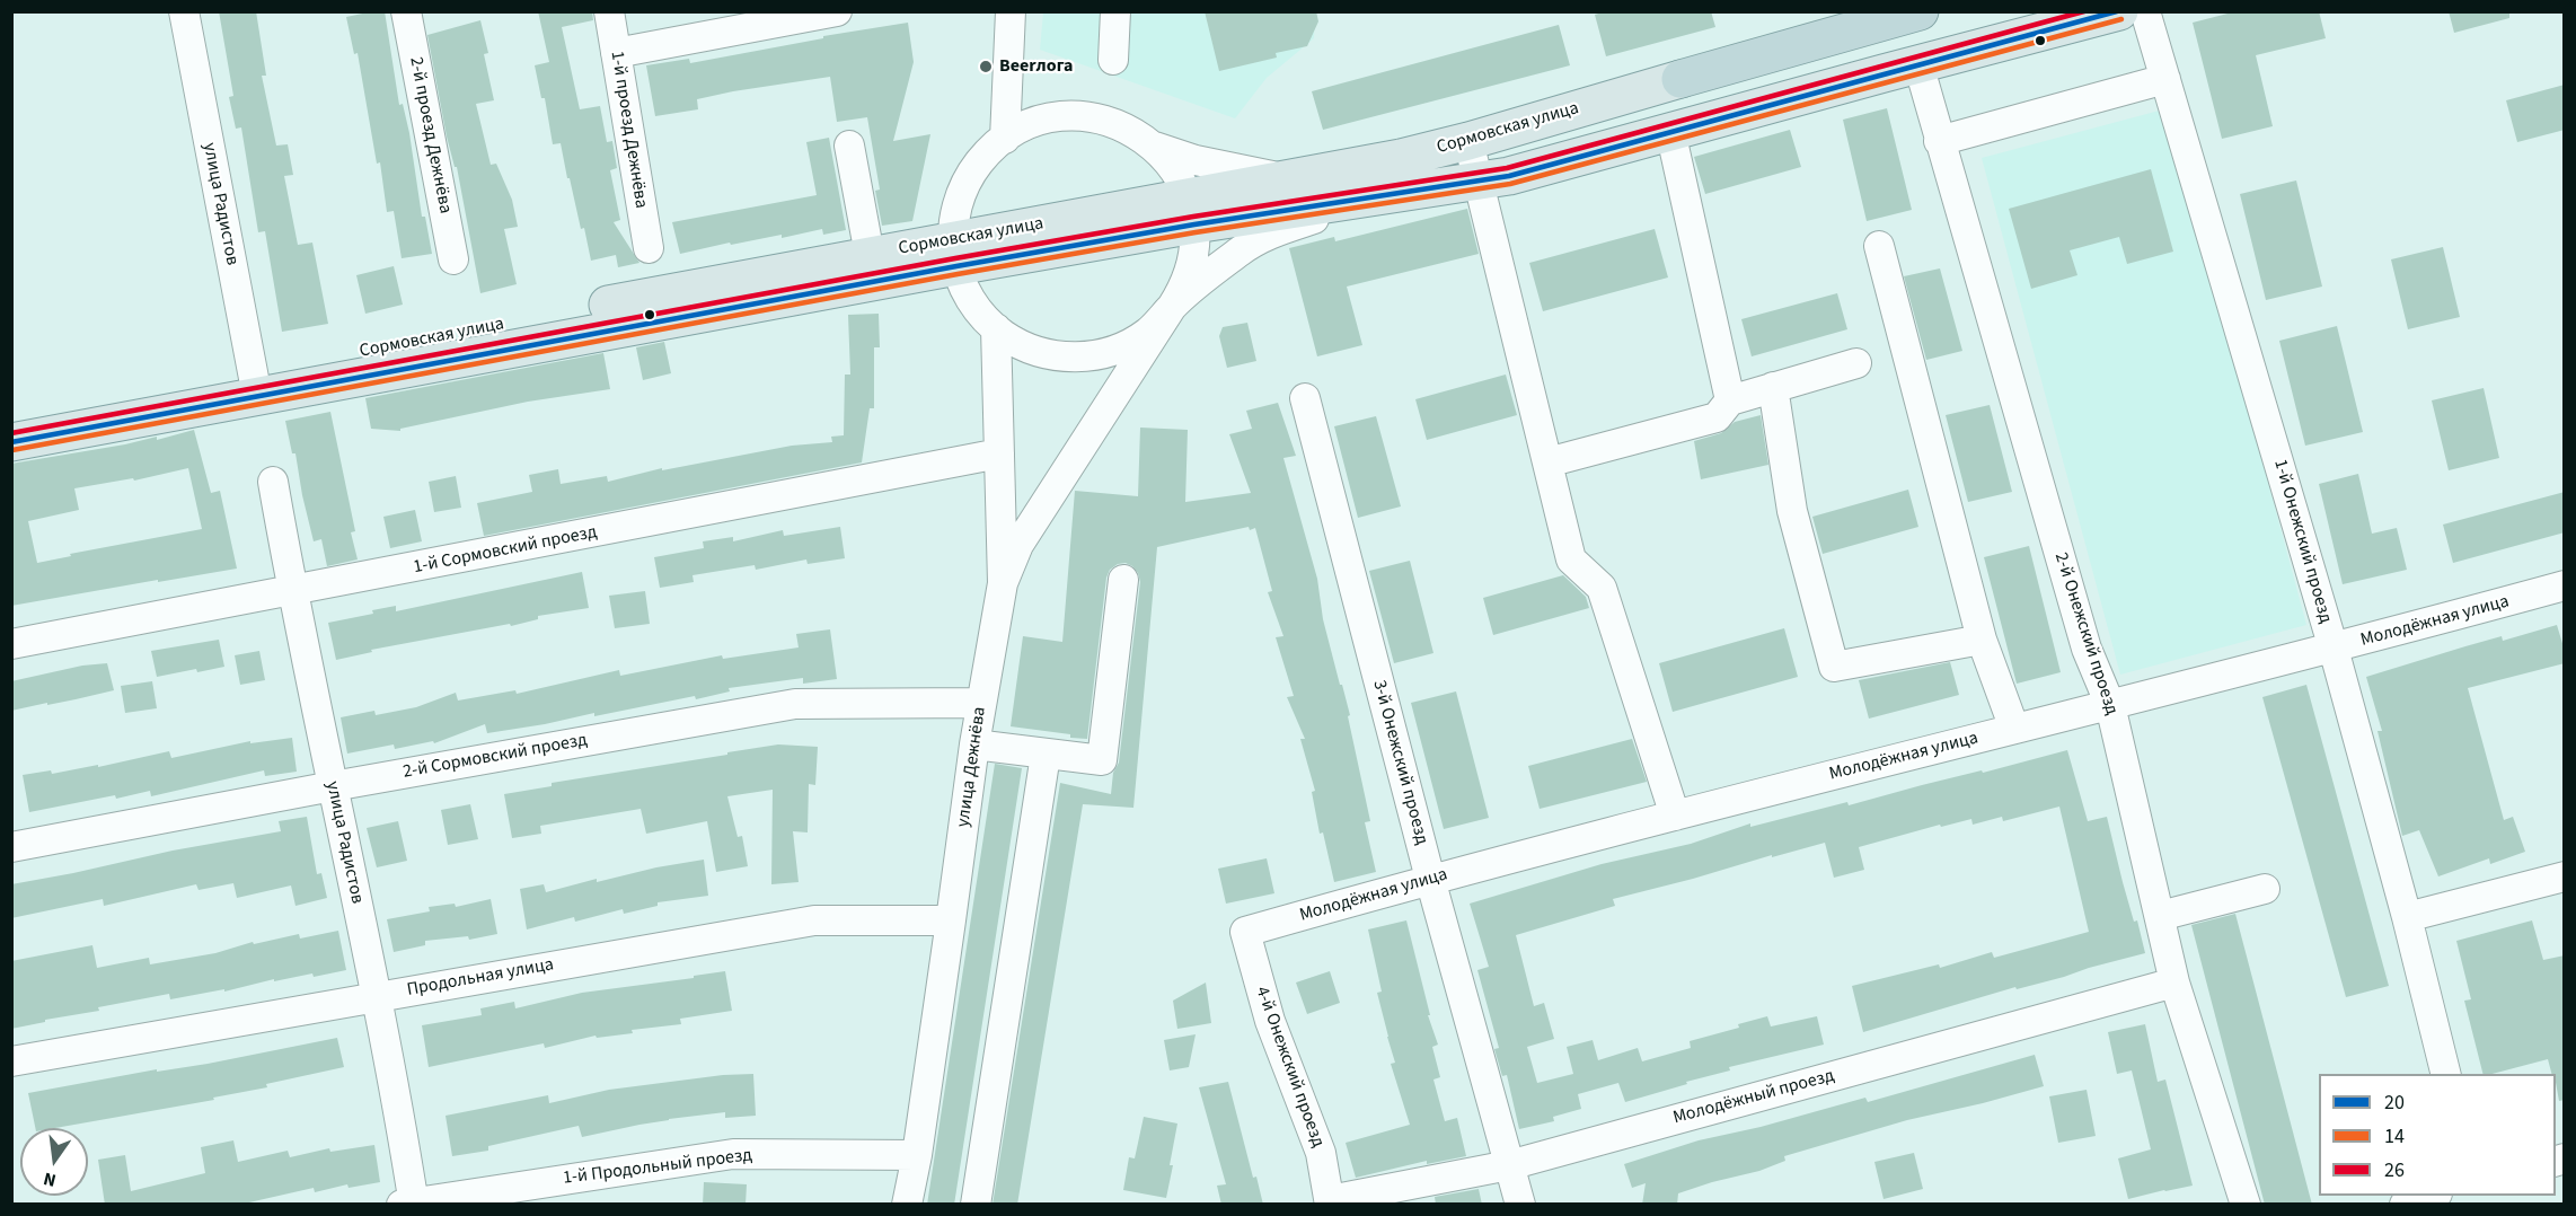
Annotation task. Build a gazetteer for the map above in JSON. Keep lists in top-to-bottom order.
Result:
{
  "streets": {
    "highway": ["Сормовская улица"],
    "street": [
      "1-й проезд Дежнёва",
      "2-й проезд Дежнёва",
      "улица Радистов",
      "1-й Онежский проезд",
      "1-й Сормовский проезд",
      "Молодёжная улица",
      "2-й Онежский проезд",
      "2-й Сормовский проезд",
      "3-й Онежский проезд",
      "улица Дежнёва",
      "Продольная улица",
      "4-й Онежский проезд",
      "Молодёжный проезд",
      "1-й Продольный проезд"
    ]
  },
  "crossings": [
    ["Сормовская улица", "улица Радистов"],
    ["Сормовская улица", "2-й Онежский проезд"],
    ["улица Радистов", "1-й Сормовский проезд"],
    ["улица Радистов", "2-й Сормовский проезд"],
    ["улица Радистов", "Продольная улица"],
    ["улица Радистов", "1-й Продольный проезд"],
    ["1-й Онежский проезд", "Молодёжная улица"],
    ["1-й Сормовский проезд", "улица Дежнёва"],
    ["Молодёжная улица", "2-й Онежский проезд"],
    ["Молодёжная улица", "3-й Онежский проезд"],
    ["Молодёжная улица", "4-й Онежский проезд"],
    ["2-й Онежский проезд", "Молодёжный проезд"],
    ["2-й Сормовский проезд", "улица Дежнёва"],
    ["3-й Онежский проезд", "Молодёжный проезд"],
    ["улица Дежнёва", "Продольная улица"],
    ["улица Дежнёва", "1-й Продольный проезд"],
    ["4-й Онежский проезд", "Молодёжный проезд"]
  ],
  "places": ["Beerлога"],
  "lines": ["transit line 20", "transit line 26", "transit line 14"],
  "legend": ["20", "14", "26"],
  "north": "bottom"
}
